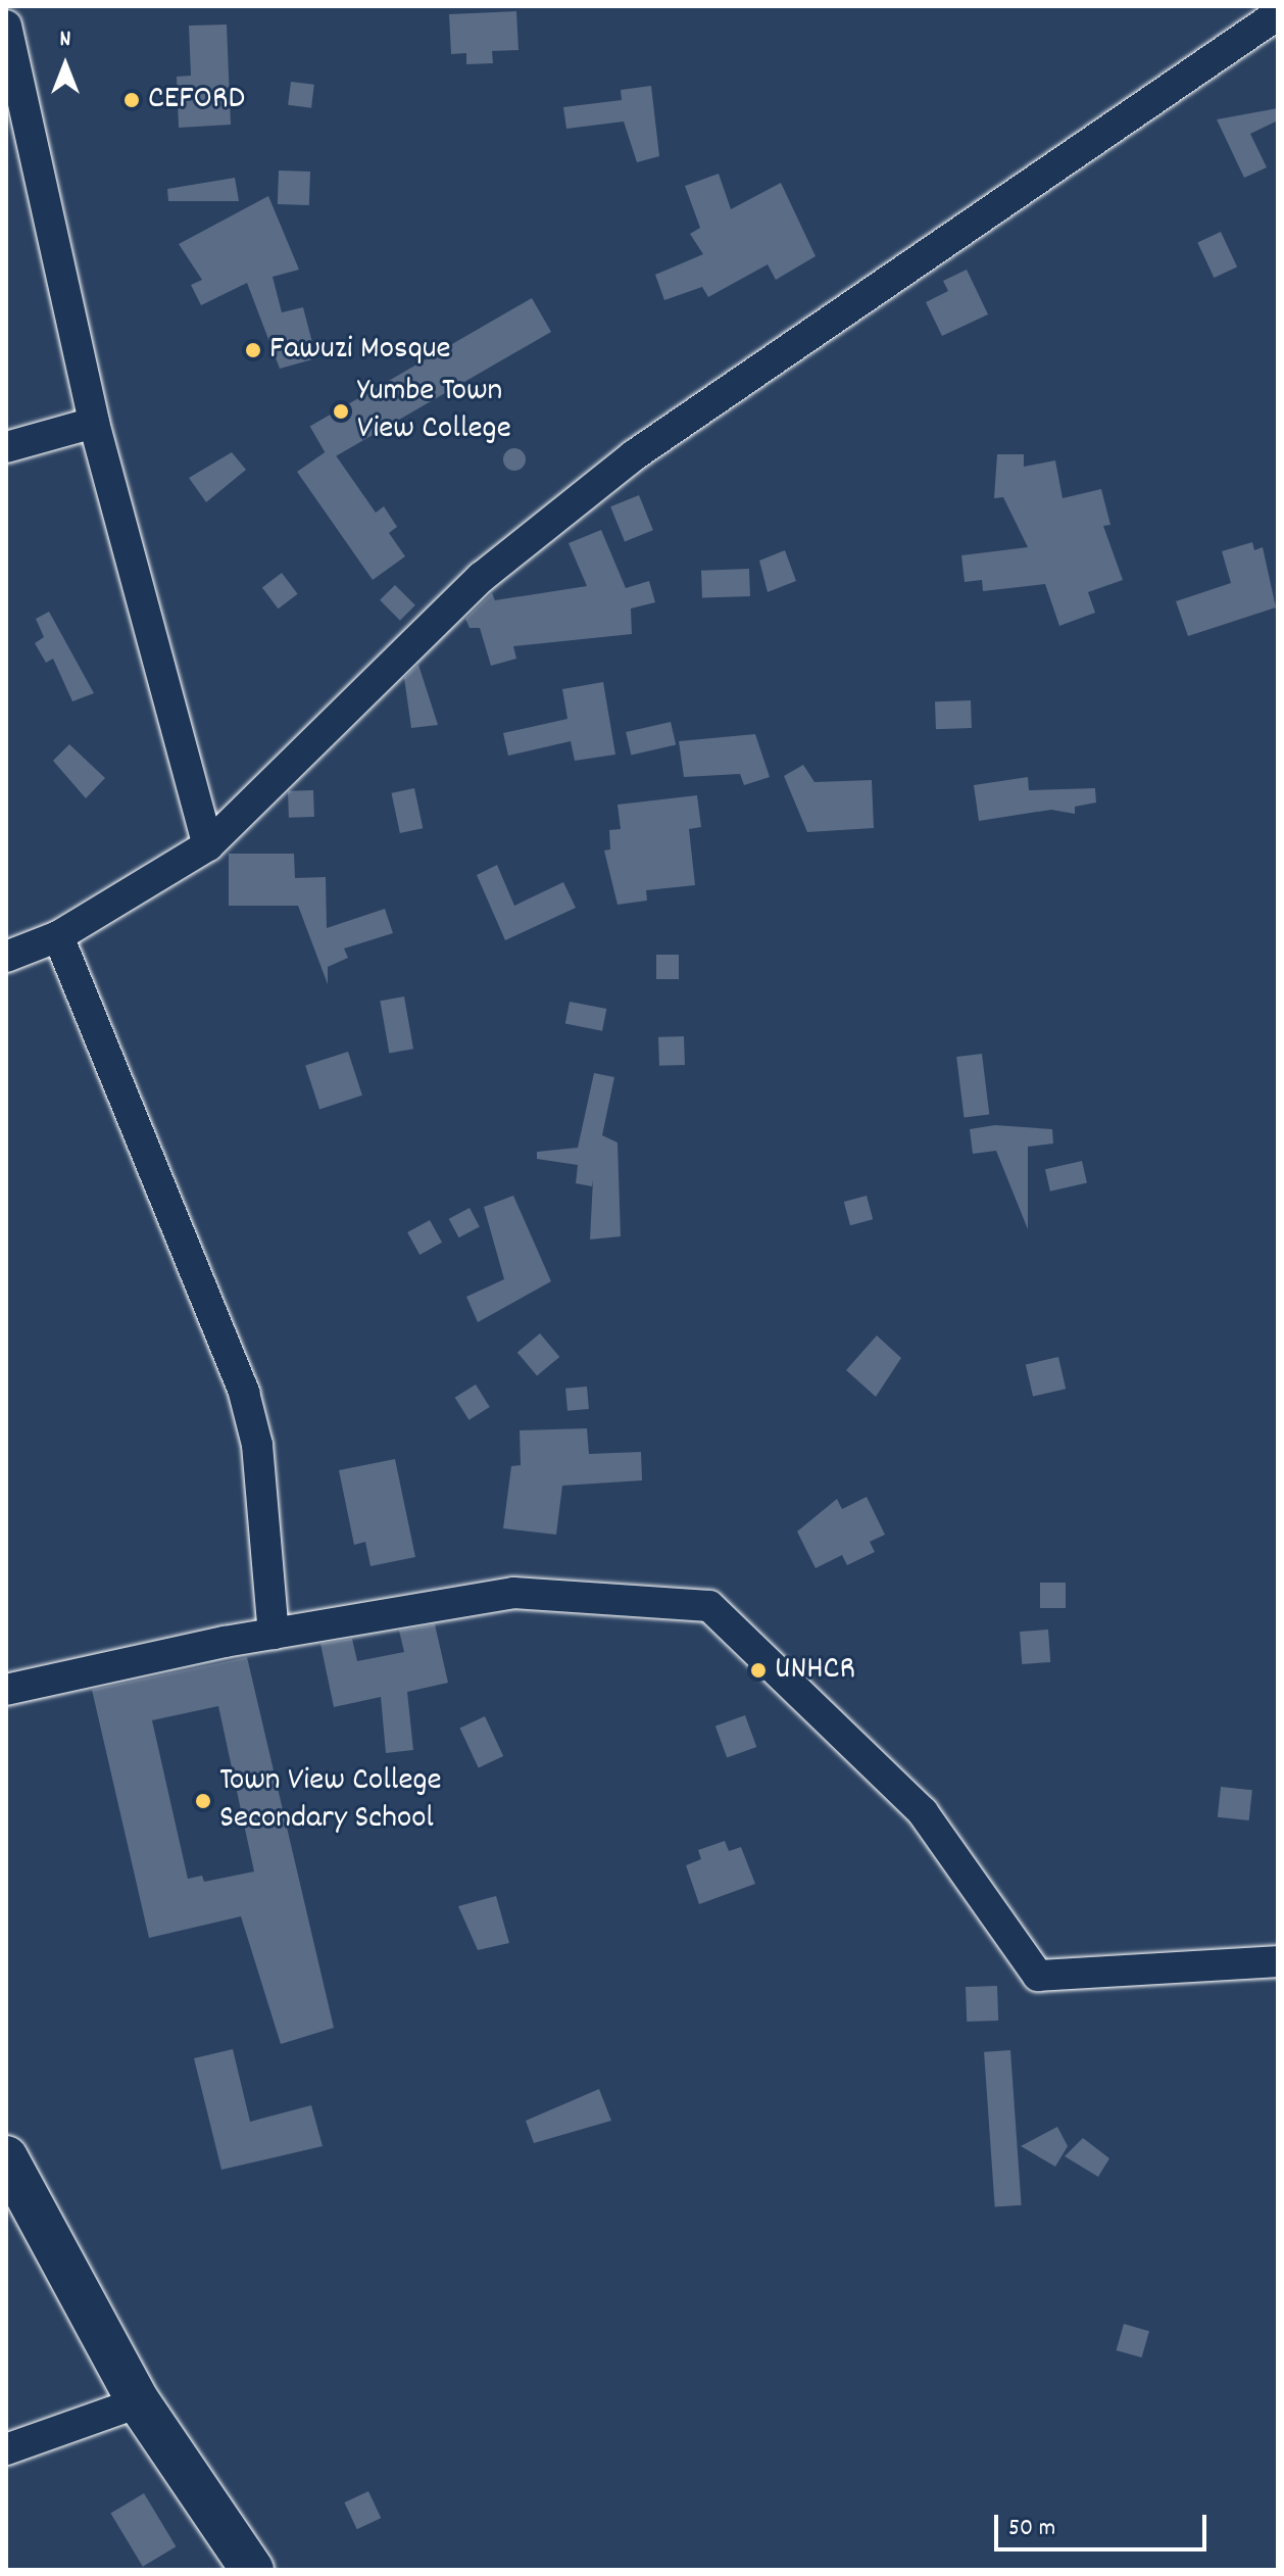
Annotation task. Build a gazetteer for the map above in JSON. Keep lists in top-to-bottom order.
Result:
{
  "places": [
    "CEFORD",
    "Fawuzi Mosque",
    "Yumbe Town View College",
    "UNHCR",
    "Town View College Secondary School"
  ],
  "scale_bar": "50 m",
  "north": "top"
}
